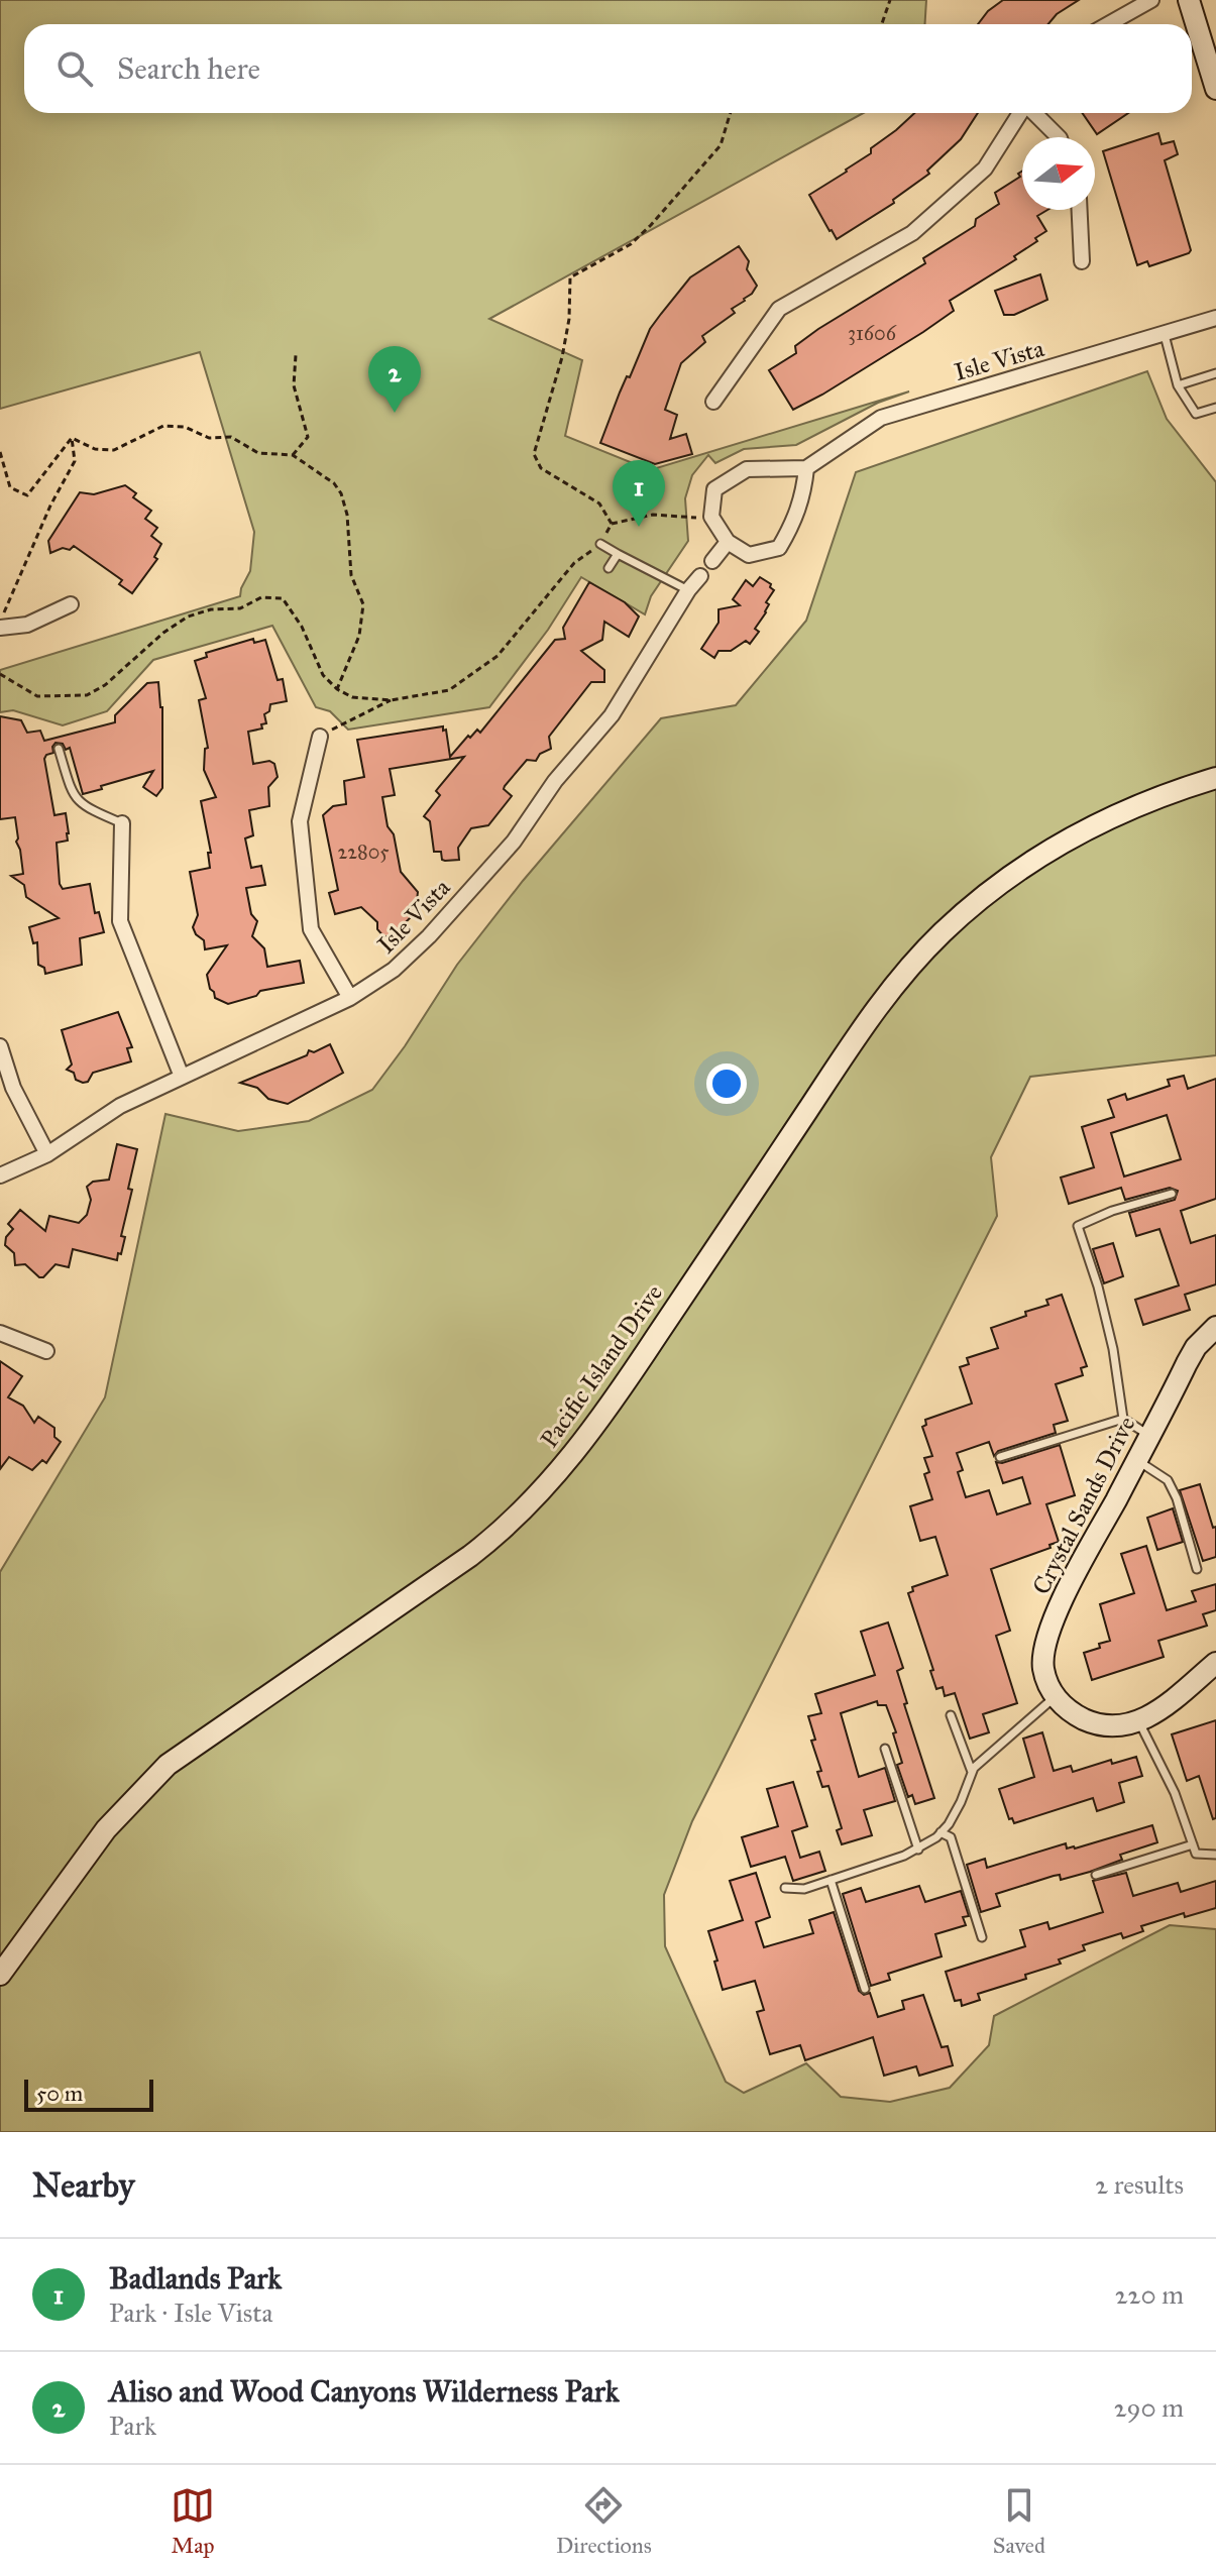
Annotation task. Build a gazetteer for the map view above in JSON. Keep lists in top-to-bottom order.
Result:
{
  "streets": {
    "main road": ["Pacific Island Drive", "Crystal Sands Drive"],
    "street": ["Isle Vista"]
  },
  "house_numbers": ["31606", "22805"],
  "scale_bar": "50 m",
  "north": "right",
  "page": {
    "search": "Search here",
    "pins": ["2", "1"],
    "scale": "50 m",
    "heading": ["Nearby", "2 results"],
    "list": [
      {
        "mark": "1",
        "name": "Badlands Park",
        "note": "Park · Isle Vista",
        "value": "220 m"
      },
      {
        "mark": "2",
        "name": "Aliso and Wood Canyons Wilderness Park",
        "note": "Park",
        "value": "290 m"
      }
    ],
    "nav": ["Map", "Directions", "Saved"]
  }
}
